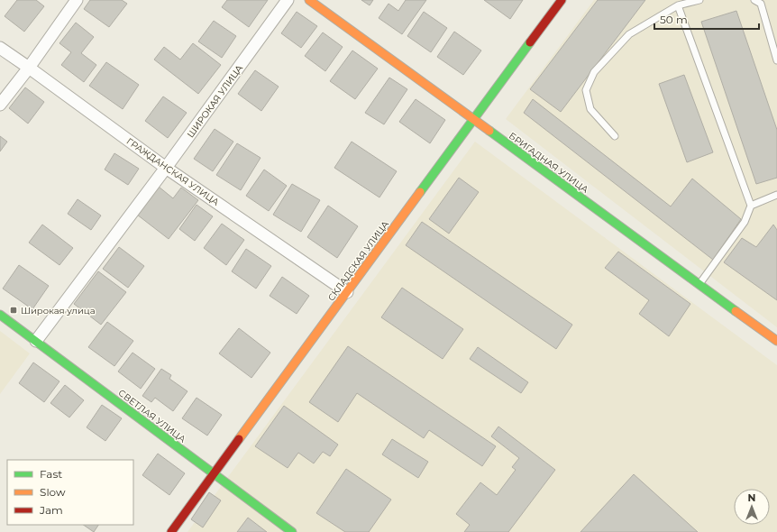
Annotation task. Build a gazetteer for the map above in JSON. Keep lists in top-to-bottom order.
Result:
{
  "streets": {
    "street": [
      "ШИРОКАЯ УЛИЦА",
      "БРИГАДНАЯ УЛИЦА",
      "ГРАЖДАНСКАЯ УЛИЦА",
      "СКЛАДСКАЯ УЛИЦА",
      "СВЕТЛАЯ УЛИЦА"
    ]
  },
  "crossings": [
    ["ШИРОКАЯ УЛИЦА", "ГРАЖДАНСКАЯ УЛИЦА"],
    ["ШИРОКАЯ УЛИЦА", "СВЕТЛАЯ УЛИЦА"],
    ["БРИГАДНАЯ УЛИЦА", "СКЛАДСКАЯ УЛИЦА"],
    ["ГРАЖДАНСКАЯ УЛИЦА", "СКЛАДСКАЯ УЛИЦА"],
    ["СКЛАДСКАЯ УЛИЦА", "СВЕТЛАЯ УЛИЦА"]
  ],
  "places": {
    "transit": ["Широкая улица"]
  },
  "legend": ["Fast", "Slow", "Jam"],
  "scale_bar": "50 m",
  "north": "top"
}
